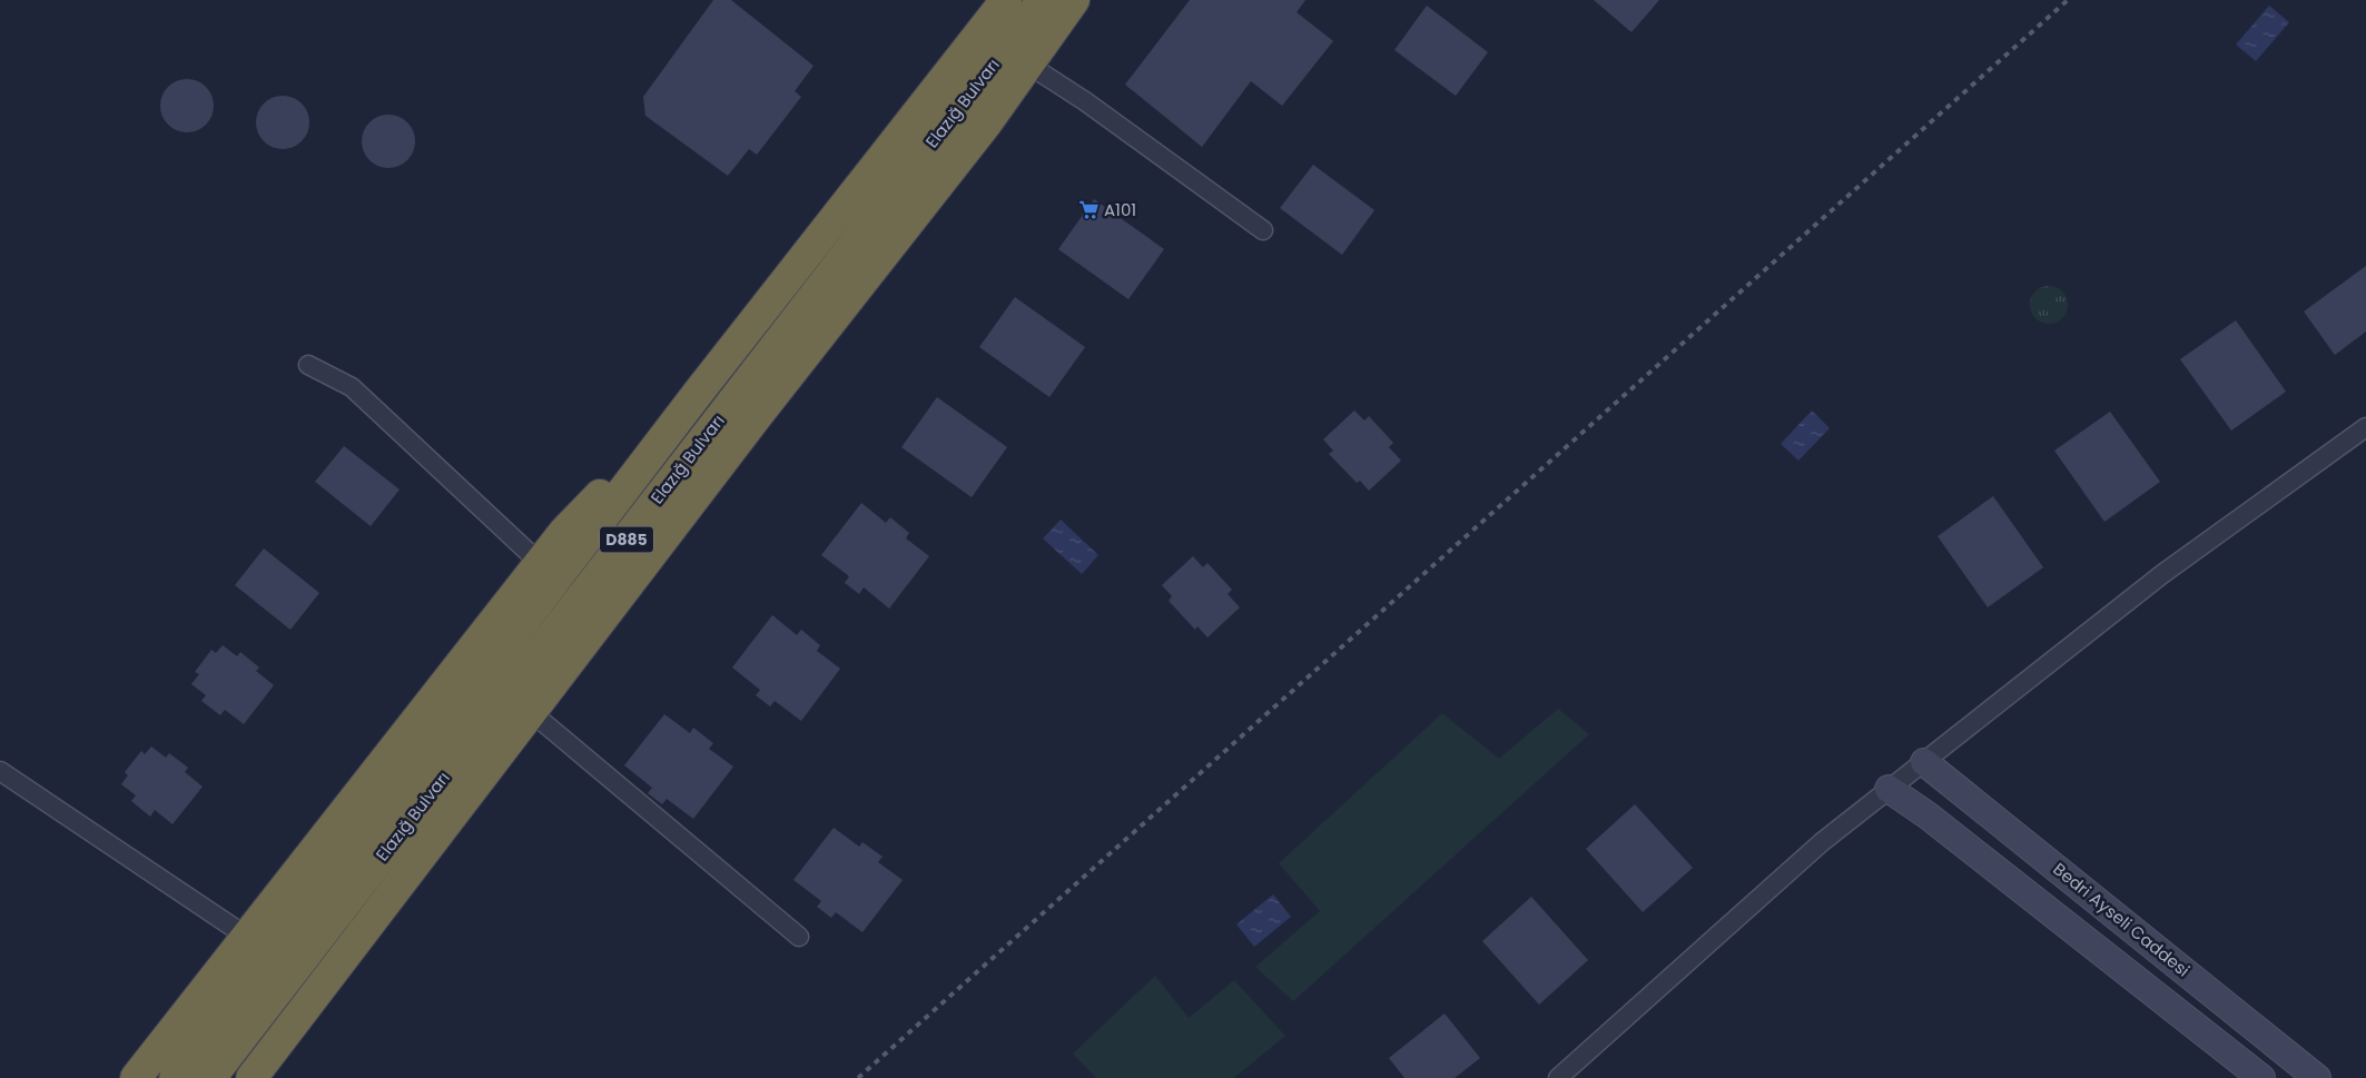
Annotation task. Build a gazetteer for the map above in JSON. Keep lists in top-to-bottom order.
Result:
{
  "streets": {
    "highway": ["Elazığ Bulvarı", "D885"],
    "main road": ["Bedri Ayseli Caddesi"]
  },
  "places": {
    "supermarket": ["A101"]
  }
}
